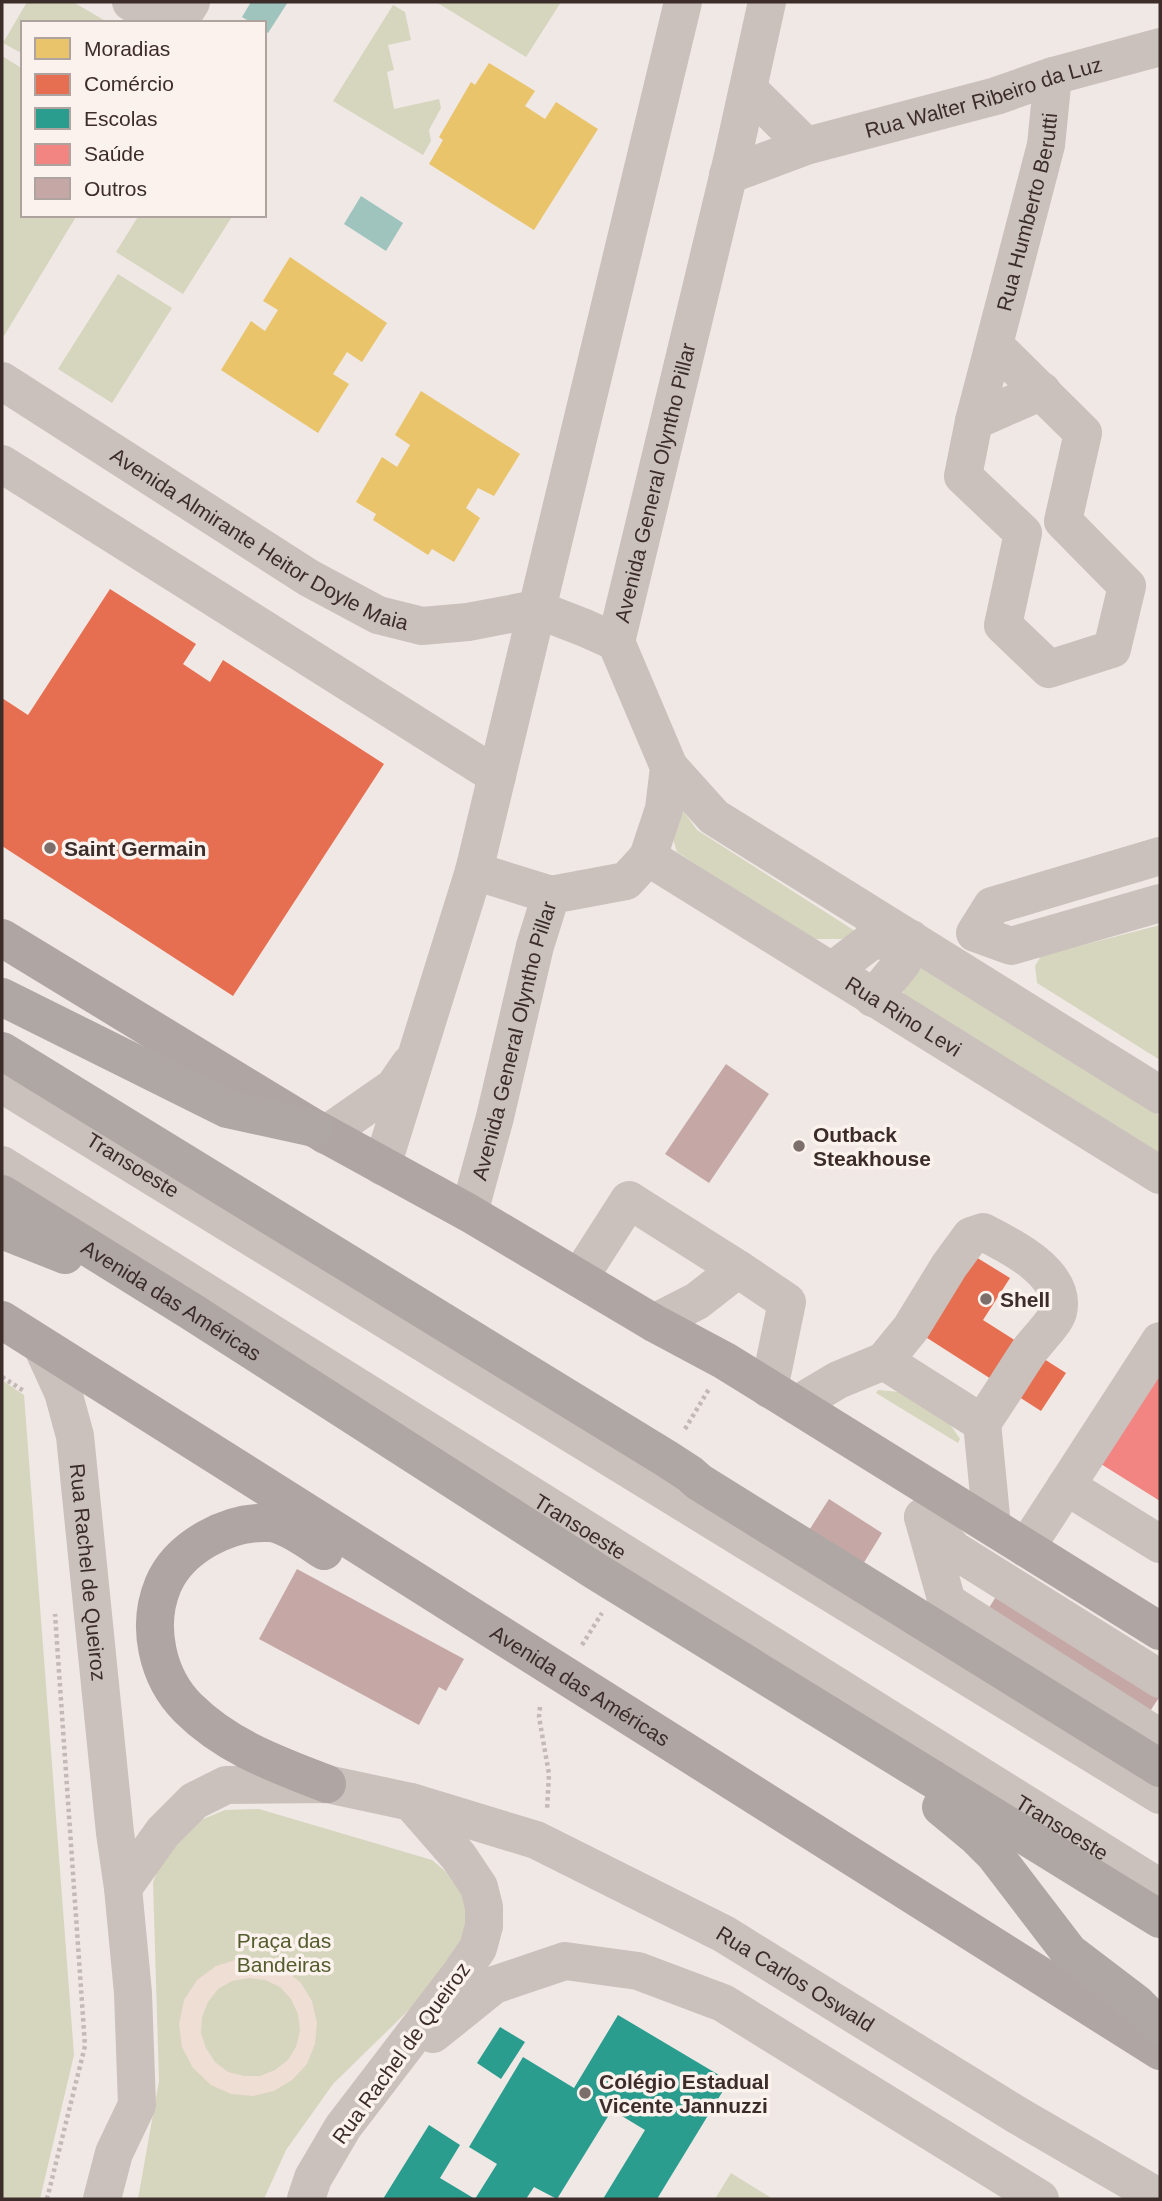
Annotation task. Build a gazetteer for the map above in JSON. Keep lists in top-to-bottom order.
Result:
{
  "streets": {
    "highway": ["Avenida das Américas"],
    "street": [
      "Rua Walter Ribeiro da Luz",
      "Rua Humberto Berutti",
      "Avenida General Olyntho Pillar",
      "Avenida Almirante Heitor Doyle Maia",
      "Rua Rino Levi",
      "Transoeste",
      "Rua Rachel de Queiroz",
      "Rua Carlos Oswald"
    ]
  },
  "crossings": [
    ["Rua Walter Ribeiro da Luz", "Rua Humberto Berutti"],
    ["Rua Walter Ribeiro da Luz", "Avenida General Olyntho Pillar"],
    ["Avenida General Olyntho Pillar", "Rua Rino Levi"],
    ["Avenida das Américas", "Rua Rachel de Queiroz"],
    ["Rua Rachel de Queiroz", "Rua Carlos Oswald"]
  ],
  "parks": ["Praça das Bandeiras"],
  "places": [
    "Saint Germain",
    "Outback Steakhouse",
    "Shell",
    "Colégio Estadual Vicente Jannuzzi"
  ],
  "legend": [
    "Moradias",
    "Comércio",
    "Escolas",
    "Saúde",
    "Outros"
  ]
}
